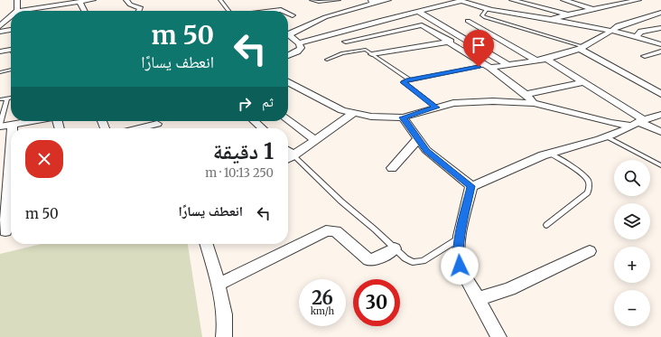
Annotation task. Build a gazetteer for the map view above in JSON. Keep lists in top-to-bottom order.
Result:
{
  "page": {
    "turn": ["50 m", "انعطف يسارًا"],
    "then": "ثم",
    "heading": ["1 دقيقة", "250 m · 10:13"],
    "map_buttons": ["+", "−"],
    "list": [
      {
        "name": "انعطف يسارًا",
        "value": "50 m"
      }
    ],
    "speed": "26 km/h",
    "limit": "30"
  }
}
